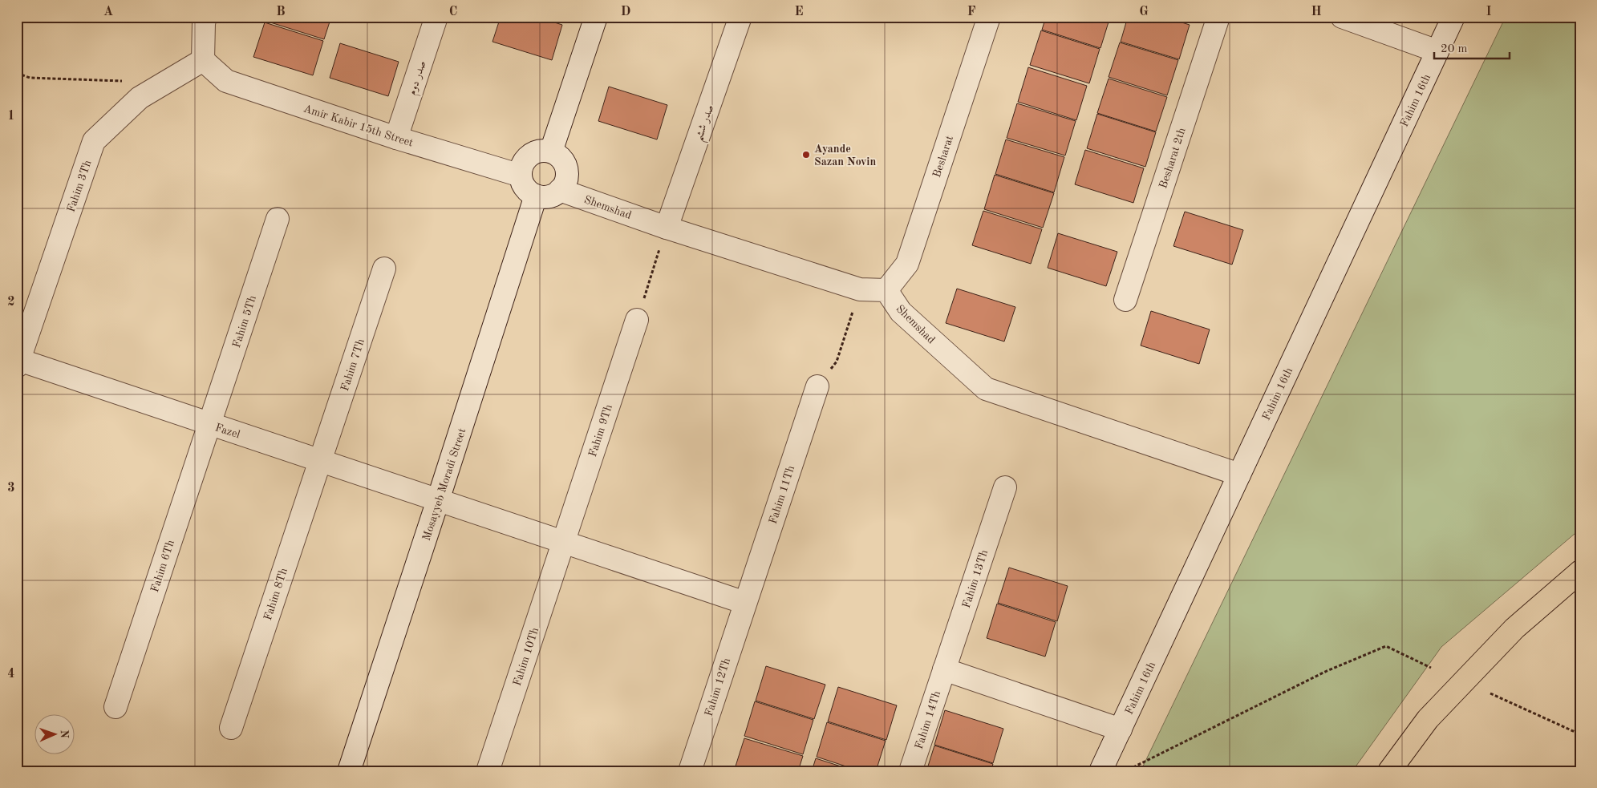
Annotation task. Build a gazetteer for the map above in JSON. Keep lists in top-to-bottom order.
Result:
{
  "streets": {
    "street": [
      "صدر دوم",
      "Fahim 16th",
      "صدر ششم",
      "Amir Kabir 15th Street",
      "Besharat",
      "Besharat 2th",
      "Fahim 3Th",
      "Shemshad",
      "Fahim 5Th",
      "Fahim 7Th",
      "Fazel",
      "Fahim 9Th",
      "Mosayyeb Moradi Street",
      "Fahim 11Th",
      "Fahim 6Th",
      "Fahim 13Th",
      "Fahim 8Th",
      "Fahim 10Th",
      "Fahim 12Th",
      "Fahim 14Th"
    ]
  },
  "crossings": [
    ["صدر دوم", "Amir Kabir 15th Street"],
    ["Fahim 16th", "Shemshad"],
    ["صدر ششم", "Shemshad"],
    ["Amir Kabir 15th Street", "Fahim 3Th"],
    ["Amir Kabir 15th Street", "Shemshad"],
    ["Amir Kabir 15th Street", "Mosayyeb Moradi Street"],
    ["Besharat", "Shemshad"],
    ["Fahim 3Th", "Fazel"],
    ["Shemshad", "Mosayyeb Moradi Street"],
    ["Fahim 5Th", "Fazel"],
    ["Fahim 5Th", "Fahim 6Th"],
    ["Fahim 7Th", "Fazel"],
    ["Fahim 7Th", "Fahim 8Th"],
    ["Fazel", "Fahim 9Th"],
    ["Fazel", "Mosayyeb Moradi Street"],
    ["Fazel", "Fahim 11Th"],
    ["Fazel", "Fahim 6Th"],
    ["Fazel", "Fahim 8Th"],
    ["Fazel", "Fahim 10Th"],
    ["Fazel", "Fahim 12Th"],
    ["Fahim 9Th", "Fahim 10Th"],
    ["Fahim 11Th", "Fahim 12Th"],
    ["Fahim 13Th", "Fahim 14Th"]
  ],
  "places": ["Ayande Sazan Novin"],
  "scale_bar": "20 m",
  "north": "right",
  "grid": {
    "columns": [
      "A",
      "B",
      "C",
      "D",
      "E",
      "F",
      "G",
      "H",
      "I"
    ],
    "rows": [
      "1",
      "2",
      "3",
      "4"
    ]
  }
}
